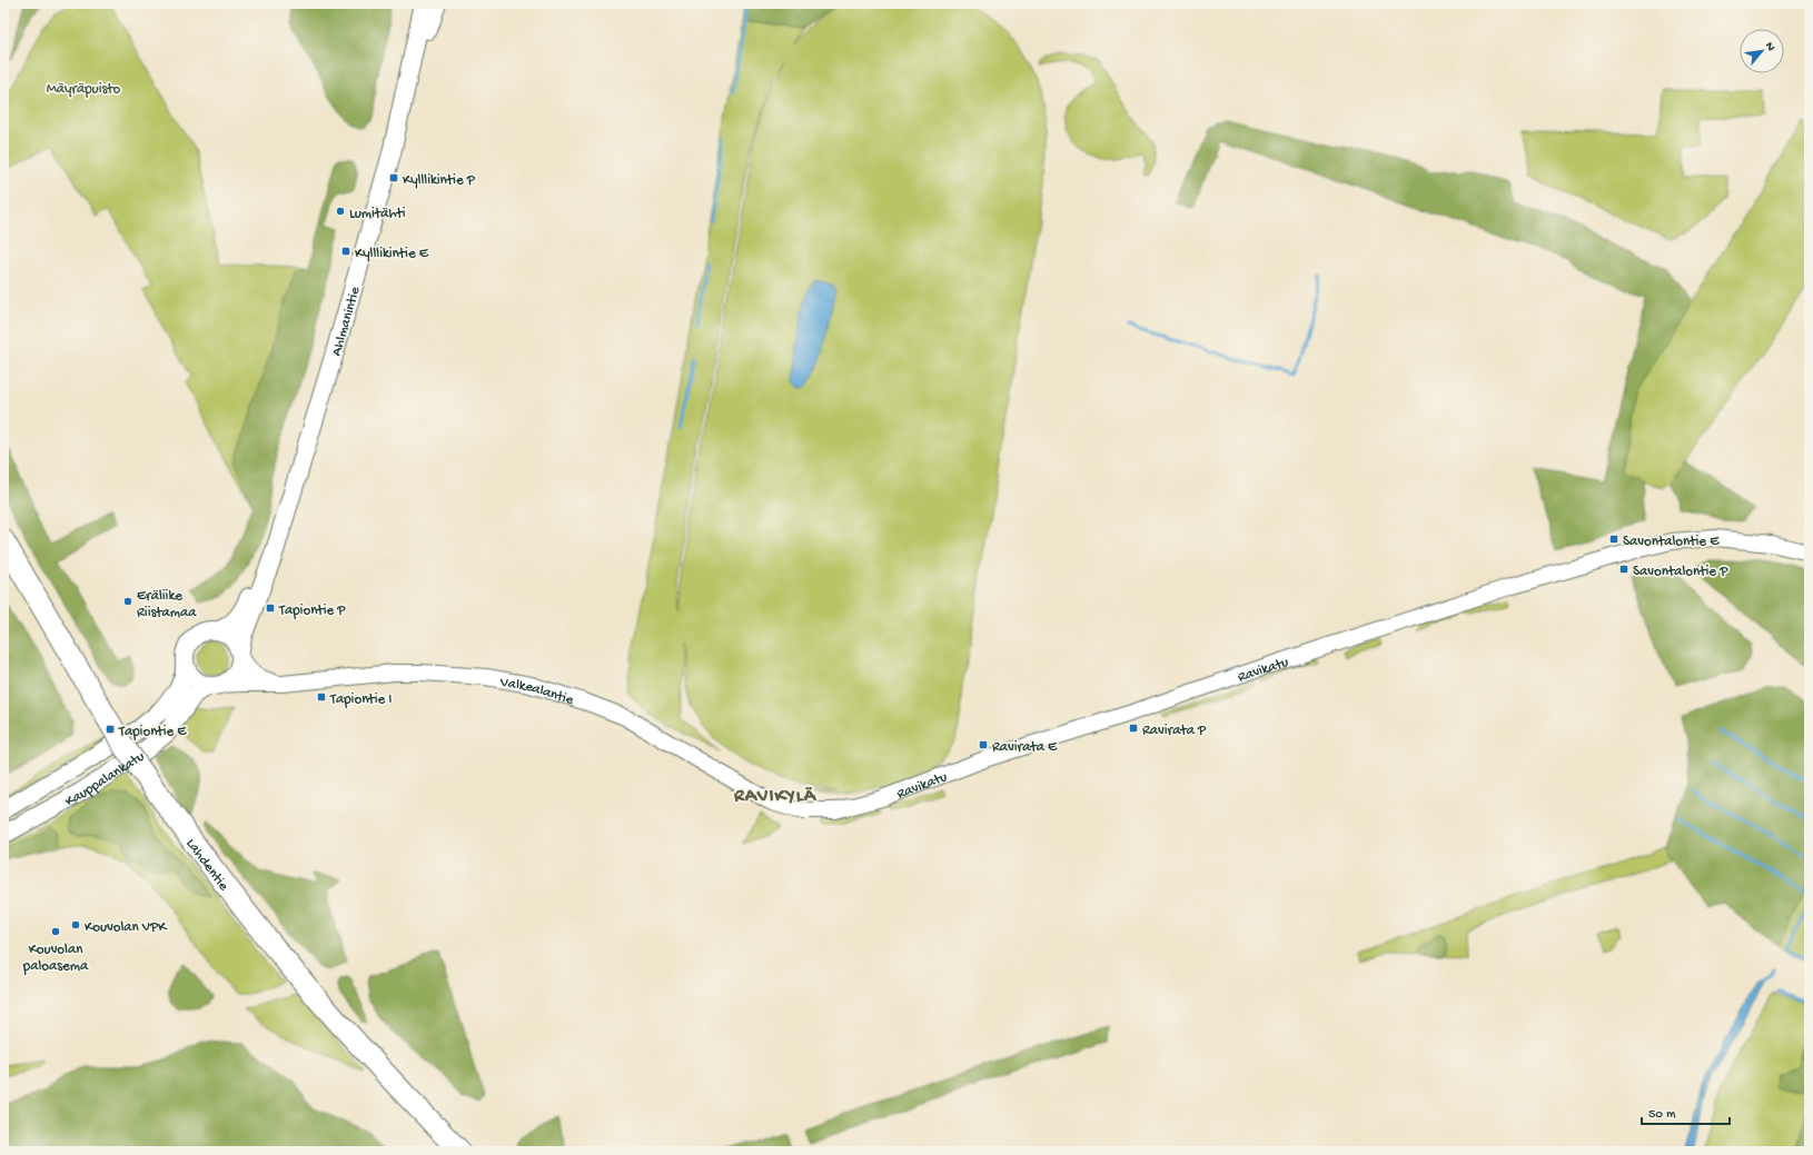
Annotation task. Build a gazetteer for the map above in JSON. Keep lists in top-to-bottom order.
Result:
{
  "streets": {
    "highway": ["Lahdentie"],
    "main road": ["Ahlmanintie", "Kauppalankatu"],
    "street": ["Ravikatu", "Valkealantie"]
  },
  "crossings": [
    ["Ahlmanintie", "Valkealantie"],
    ["Ahlmanintie", "Kauppalankatu"],
    ["Ravikatu", "Valkealantie"],
    ["Valkealantie", "Kauppalankatu"]
  ],
  "districts": ["RAVIKYLÄ"],
  "parks": ["Mäyräpuisto"],
  "places": {
    "transit": [
      "Kylllikintie P",
      "Kylllikintie E",
      "Savontalontie E",
      "Savontalontie P",
      "Tapiontie P",
      "Tapiontie I",
      "Ravirata P",
      "Tapiontie E",
      "Ravirata E"
    ],
    "other": [
      "Lumitähti",
      "Eräliike Riistamaa",
      "Kouvolan VPK",
      "Kouvolan paloasema"
    ]
  },
  "scale_bar": "50 m",
  "north": "top right"
}
